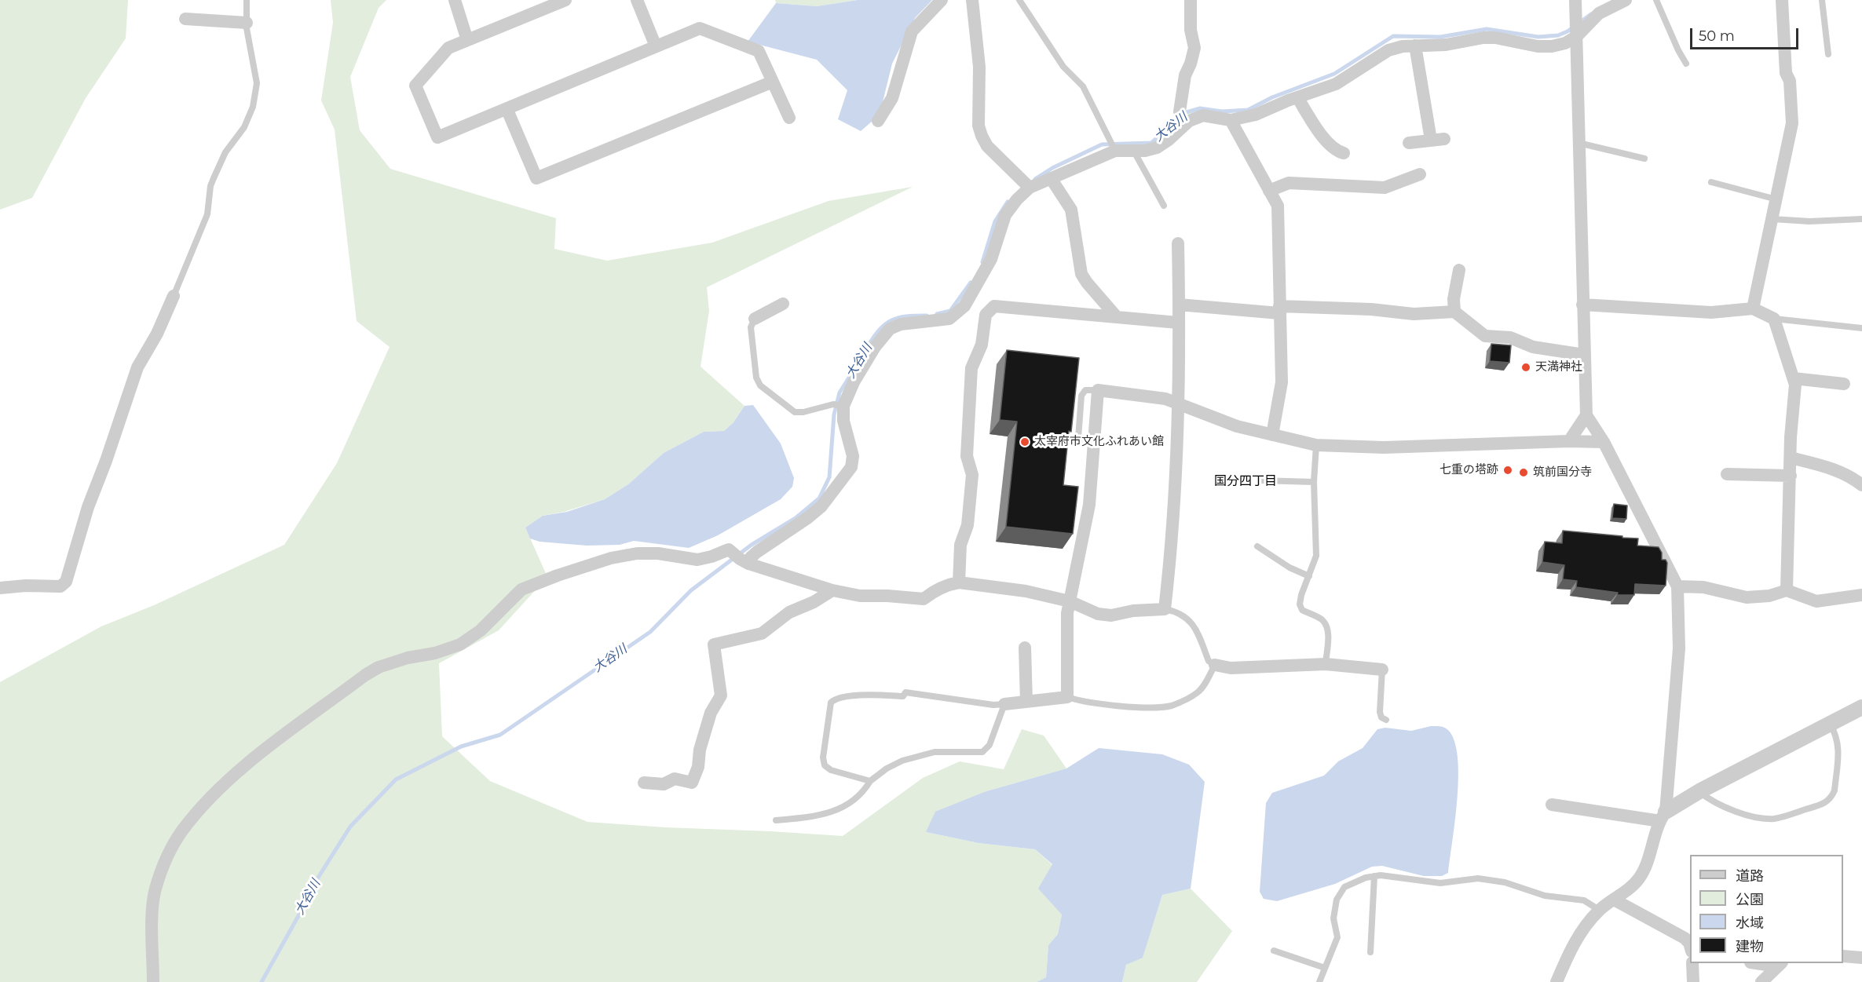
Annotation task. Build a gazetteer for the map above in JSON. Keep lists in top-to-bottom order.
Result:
{
  "districts": ["国分四丁目"],
  "water": ["大谷川"],
  "places": [
    "天満神社",
    "太宰府市文化ふれあい館",
    "七重の塔跡",
    "筑前国分寺"
  ],
  "legend": [
    "道路",
    "公園",
    "水域",
    "建物"
  ],
  "scale_bar": "50 m"
}
